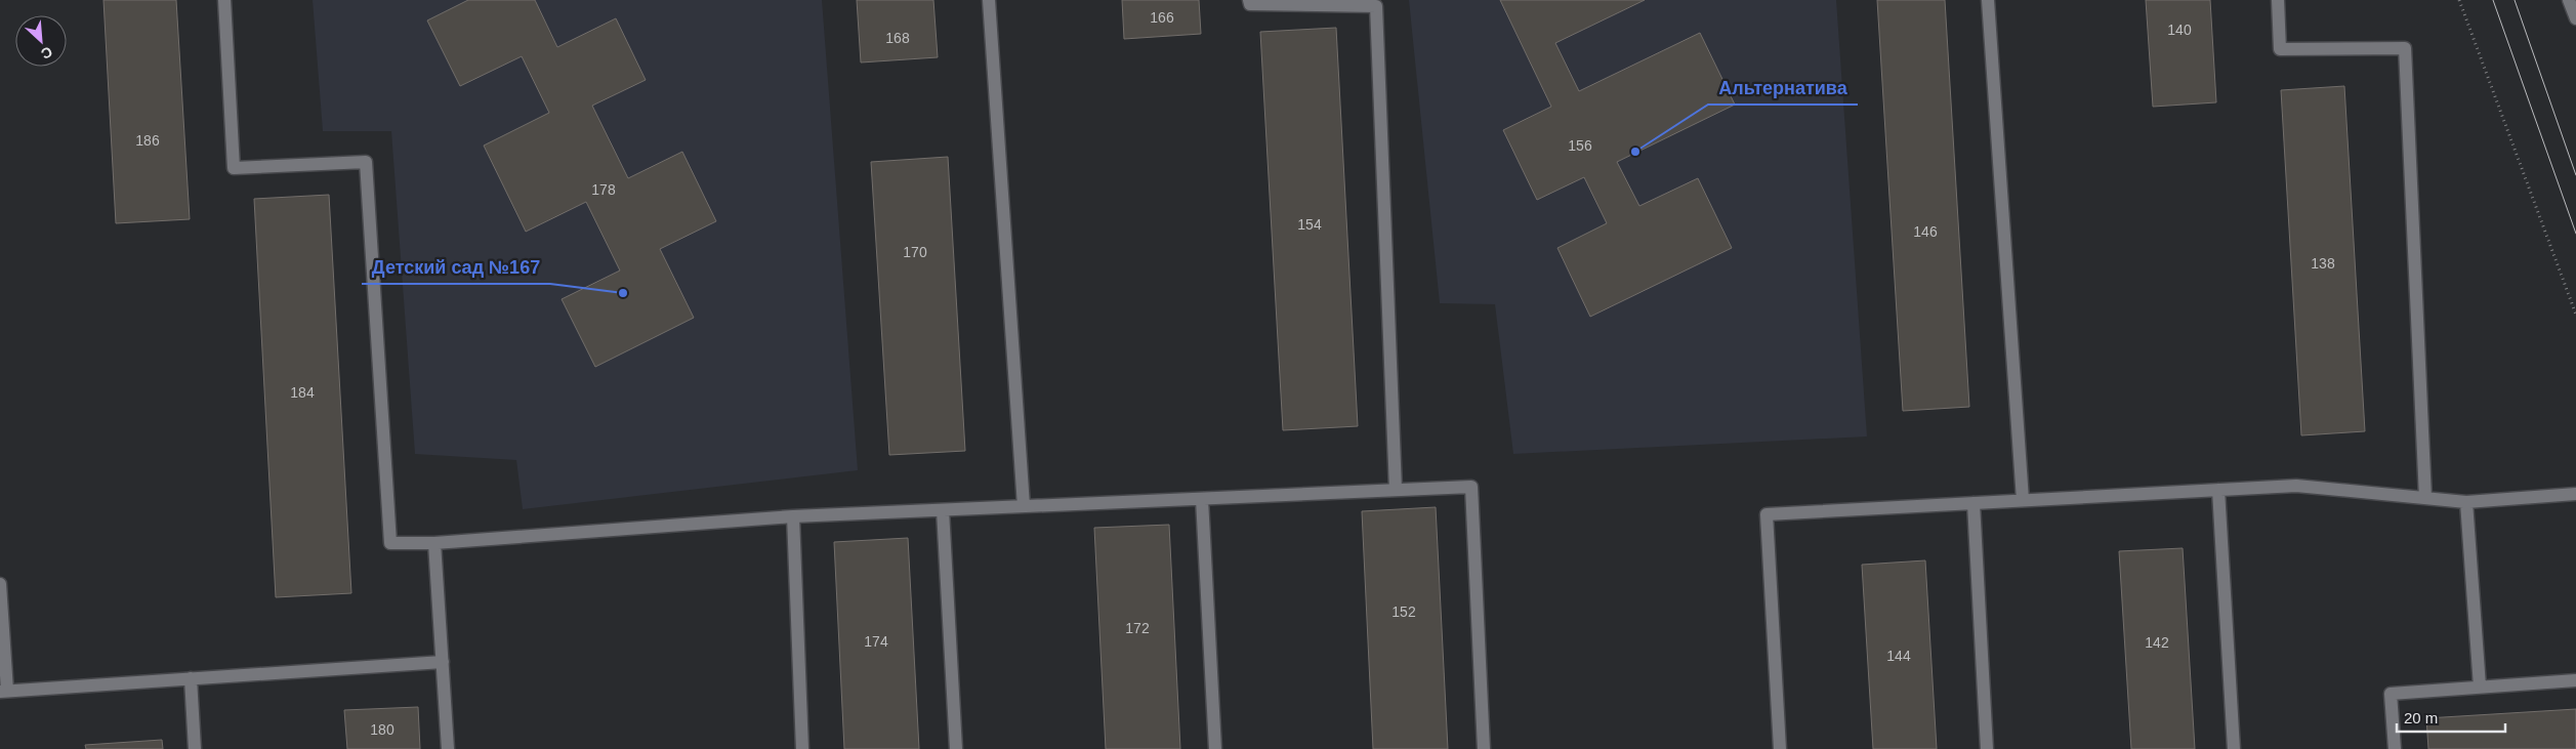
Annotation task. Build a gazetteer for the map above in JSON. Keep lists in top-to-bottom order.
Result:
{
  "places": ["Альтернатива", "Детский сад №167"],
  "house_numbers": [
    "166",
    "140",
    "168",
    "186",
    "156",
    "178",
    "154",
    "146",
    "170",
    "138",
    "184",
    "152",
    "172",
    "174",
    "142",
    "144",
    "180"
  ],
  "scale_bar": "20 m",
  "north": "bottom right"
}
